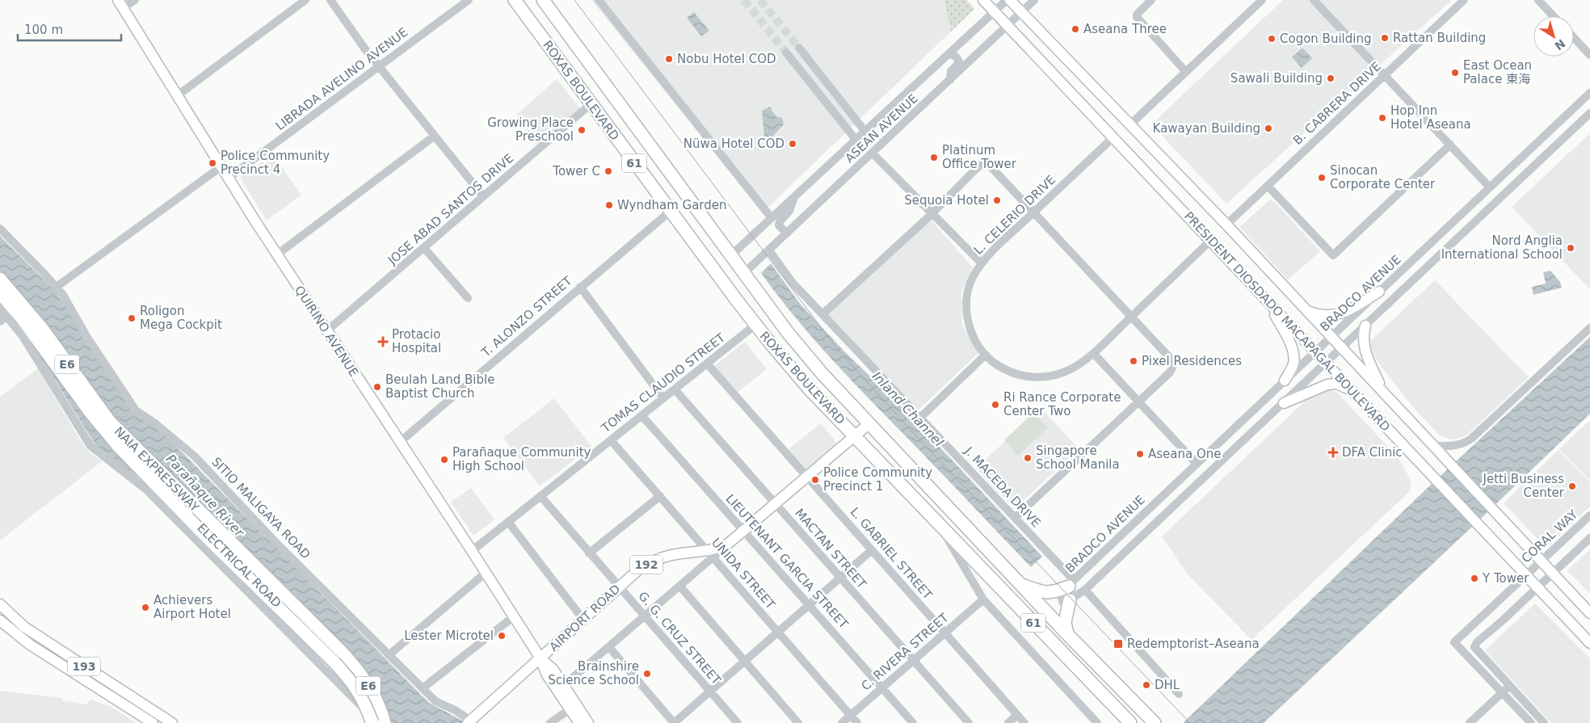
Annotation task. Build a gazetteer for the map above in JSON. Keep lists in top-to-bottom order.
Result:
{
  "streets": {
    "highway": [
      "ROXAS BOULEVARD",
      "61",
      "E6",
      "NAIA EXPRESSWAY"
    ],
    "main road": [
      "PRESIDENT DIOSDADO MACAPAGAL BOULEVARD",
      "QUIRINO AVENUE",
      "192",
      "AIRPORT ROAD",
      "193"
    ],
    "street": [
      "LIBRADA AVELINO AVENUE",
      "B. CABRERA DRIVE",
      "ASEAN AVENUE",
      "JOSE ABAD SANTOS DRIVE",
      "L. CELERIO DRIVE",
      "BRADCO AVENUE",
      "T. ALONZO STREET",
      "TOMAS CLAUDIO STREET",
      "J. MACEDA DRIVE",
      "SITIO MALIGAYA ROAD",
      "CORAL WAY",
      "MACTAN STREET",
      "L. GABRIEL STREET",
      "LIEUTENANT GARCIA STREET",
      "ELECTRICAL ROAD",
      "UNIDA STREET",
      "G. G. CRUZ STREET",
      "C. RIVERA STREET"
    ]
  },
  "crossings": [
    ["LIBRADA AVELINO AVENUE", "QUIRINO AVENUE"],
    ["ROXAS BOULEVARD", "ASEAN AVENUE"],
    ["ROXAS BOULEVARD", "JOSE ABAD SANTOS DRIVE"],
    ["ROXAS BOULEVARD", "T. ALONZO STREET"],
    ["ROXAS BOULEVARD", "TOMAS CLAUDIO STREET"],
    ["ROXAS BOULEVARD", "AIRPORT ROAD"],
    ["B. CABRERA DRIVE", "PRESIDENT DIOSDADO MACAPAGAL BOULEVARD"],
    ["ASEAN AVENUE", "PRESIDENT DIOSDADO MACAPAGAL BOULEVARD"],
    ["ASEAN AVENUE", "J. MACEDA DRIVE"],
    ["JOSE ABAD SANTOS DRIVE", "QUIRINO AVENUE"],
    ["L. CELERIO DRIVE", "PRESIDENT DIOSDADO MACAPAGAL BOULEVARD"],
    ["BRADCO AVENUE", "PRESIDENT DIOSDADO MACAPAGAL BOULEVARD"],
    ["BRADCO AVENUE", "J. MACEDA DRIVE"],
    ["T. ALONZO STREET", "QUIRINO AVENUE"],
    ["PRESIDENT DIOSDADO MACAPAGAL BOULEVARD", "CORAL WAY"],
    ["QUIRINO AVENUE", "TOMAS CLAUDIO STREET"],
    ["QUIRINO AVENUE", "AIRPORT ROAD"],
    ["TOMAS CLAUDIO STREET", "MACTAN STREET"],
    ["TOMAS CLAUDIO STREET", "L. GABRIEL STREET"],
    ["TOMAS CLAUDIO STREET", "LIEUTENANT GARCIA STREET"],
    ["TOMAS CLAUDIO STREET", "UNIDA STREET"],
    ["TOMAS CLAUDIO STREET", "G. G. CRUZ STREET"],
    ["SITIO MALIGAYA ROAD", "AIRPORT ROAD"],
    ["MACTAN STREET", "AIRPORT ROAD"],
    ["MACTAN STREET", "C. RIVERA STREET"],
    ["L. GABRIEL STREET", "AIRPORT ROAD"],
    ["L. GABRIEL STREET", "C. RIVERA STREET"],
    ["LIEUTENANT GARCIA STREET", "AIRPORT ROAD"],
    ["LIEUTENANT GARCIA STREET", "C. RIVERA STREET"],
    ["UNIDA STREET", "AIRPORT ROAD"],
    ["UNIDA STREET", "C. RIVERA STREET"],
    ["AIRPORT ROAD", "G. G. CRUZ STREET"]
  ],
  "water": ["Inland Channel", "Parañaque River"],
  "places": {
    "other": [
      "Aseana Three",
      "Rattan Building",
      "Cogon Building",
      "Nobu Hotel COD",
      "East Ocean Palace 東海",
      "Sawali Building",
      "Hop Inn Hotel Aseana",
      "Kawayan Building",
      "Growing Place Preschool",
      "Nüwa Hotel COD",
      "Platinum Office Tower",
      "Police Community Precinct 4",
      "Tower C",
      "Sinocan Corporate Center",
      "Sequoia Hotel",
      "Wyndham Garden",
      "Nord Anglia International School",
      "Roligon Mega Cockpit",
      "Pixel Residences",
      "Beulah Land Bible Baptist Church",
      "Ri Rance Corporate Center Two",
      "Aseana One",
      "Singapore School Manila",
      "Parañaque Community High School",
      "Police Community Precinct 1",
      "Jetti Business Center",
      "Y Tower",
      "Achievers Airport Hotel",
      "Lester Microtel",
      "Brainshire Science School",
      "DHL"
    ],
    "health": ["Protacio Hospital", "DFA Clinic"],
    "transit": ["Redemptorist–Aseana"]
  },
  "scale_bar": "100 m",
  "north": "bottom right"
}
